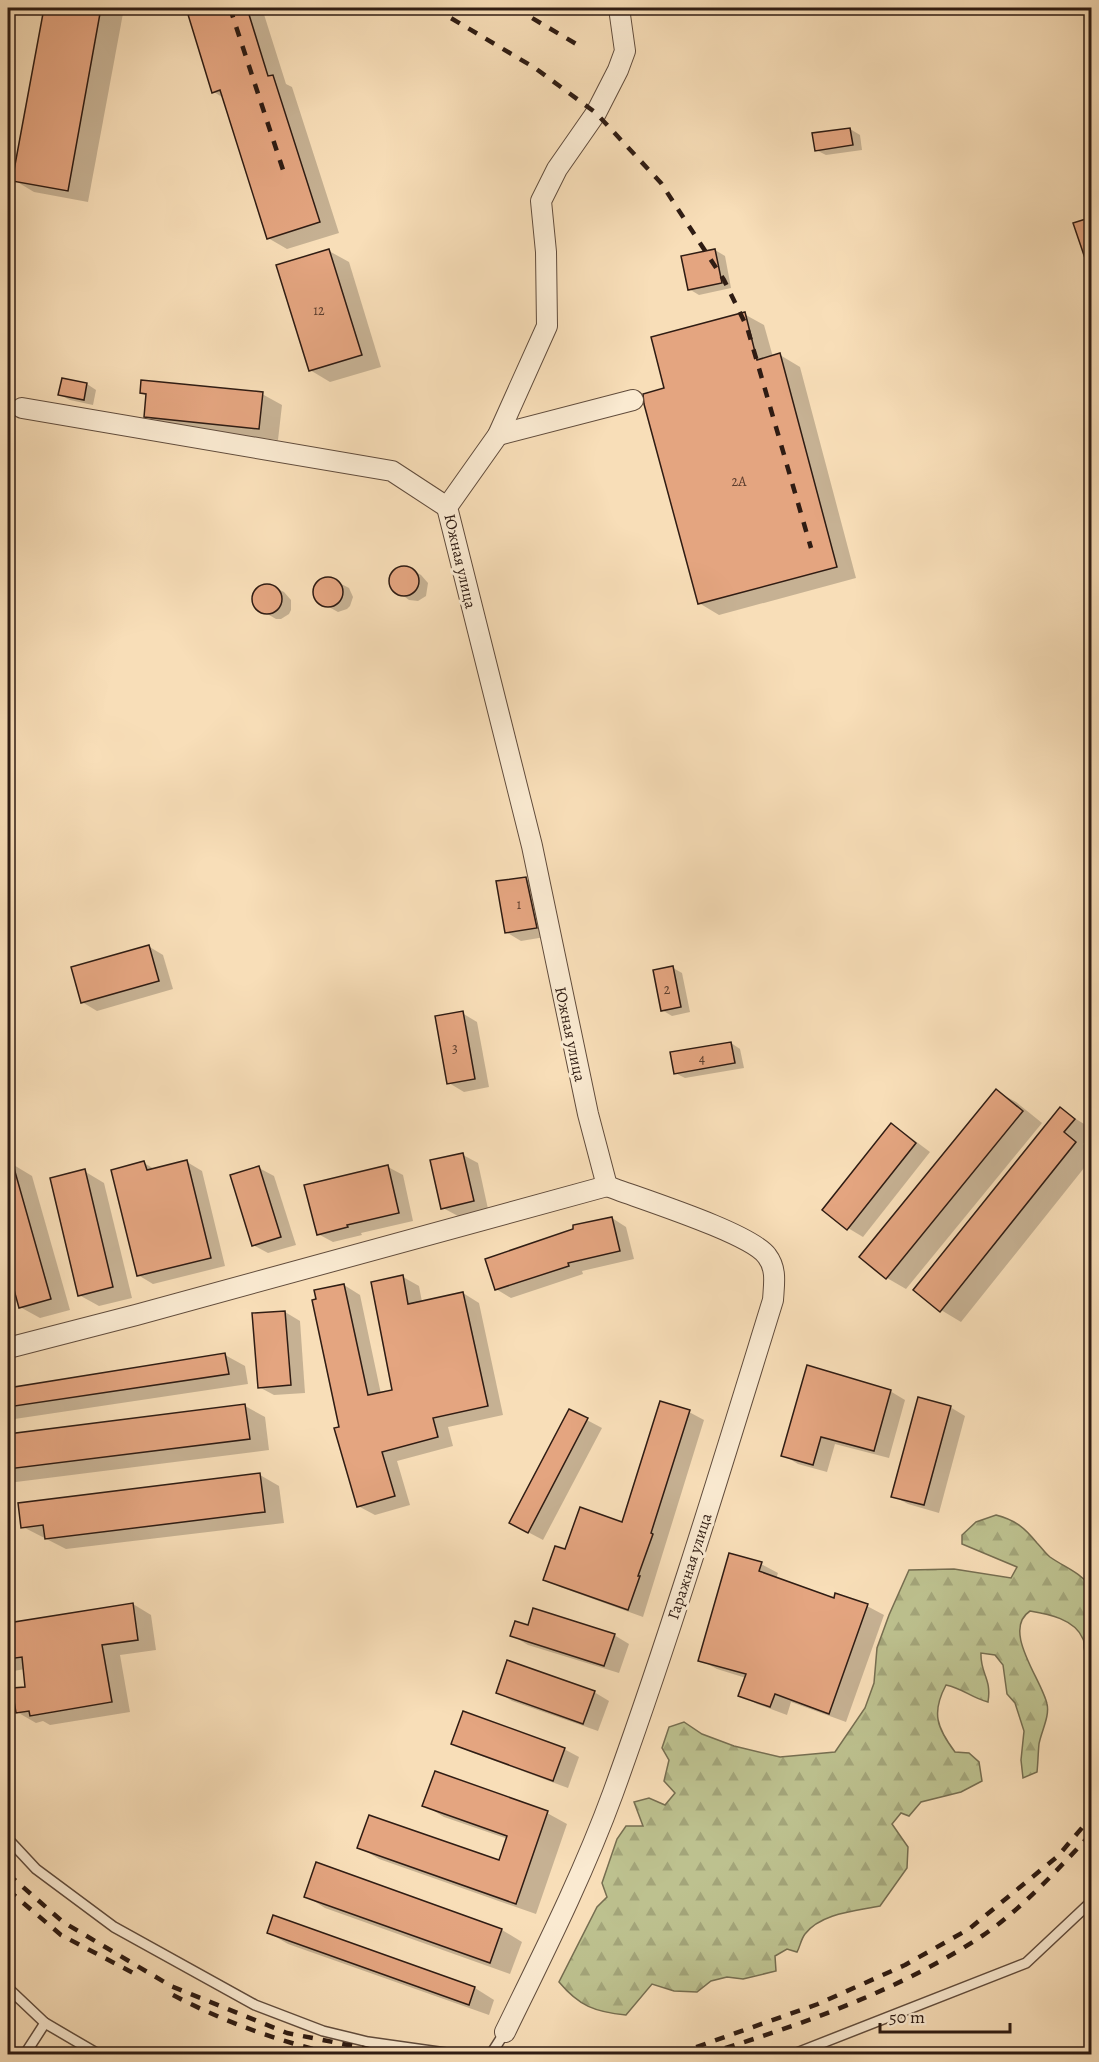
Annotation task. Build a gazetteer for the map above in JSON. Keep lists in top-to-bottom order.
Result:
{
  "streets": {
    "street": ["Южная улица", "Гаражная улица"]
  },
  "crossings": [
    ["Южная улица", "Гаражная улица"]
  ],
  "house_numbers": [
    "12",
    "2А",
    "1",
    "2",
    "3",
    "4"
  ],
  "scale_bar": "50 m"
}
